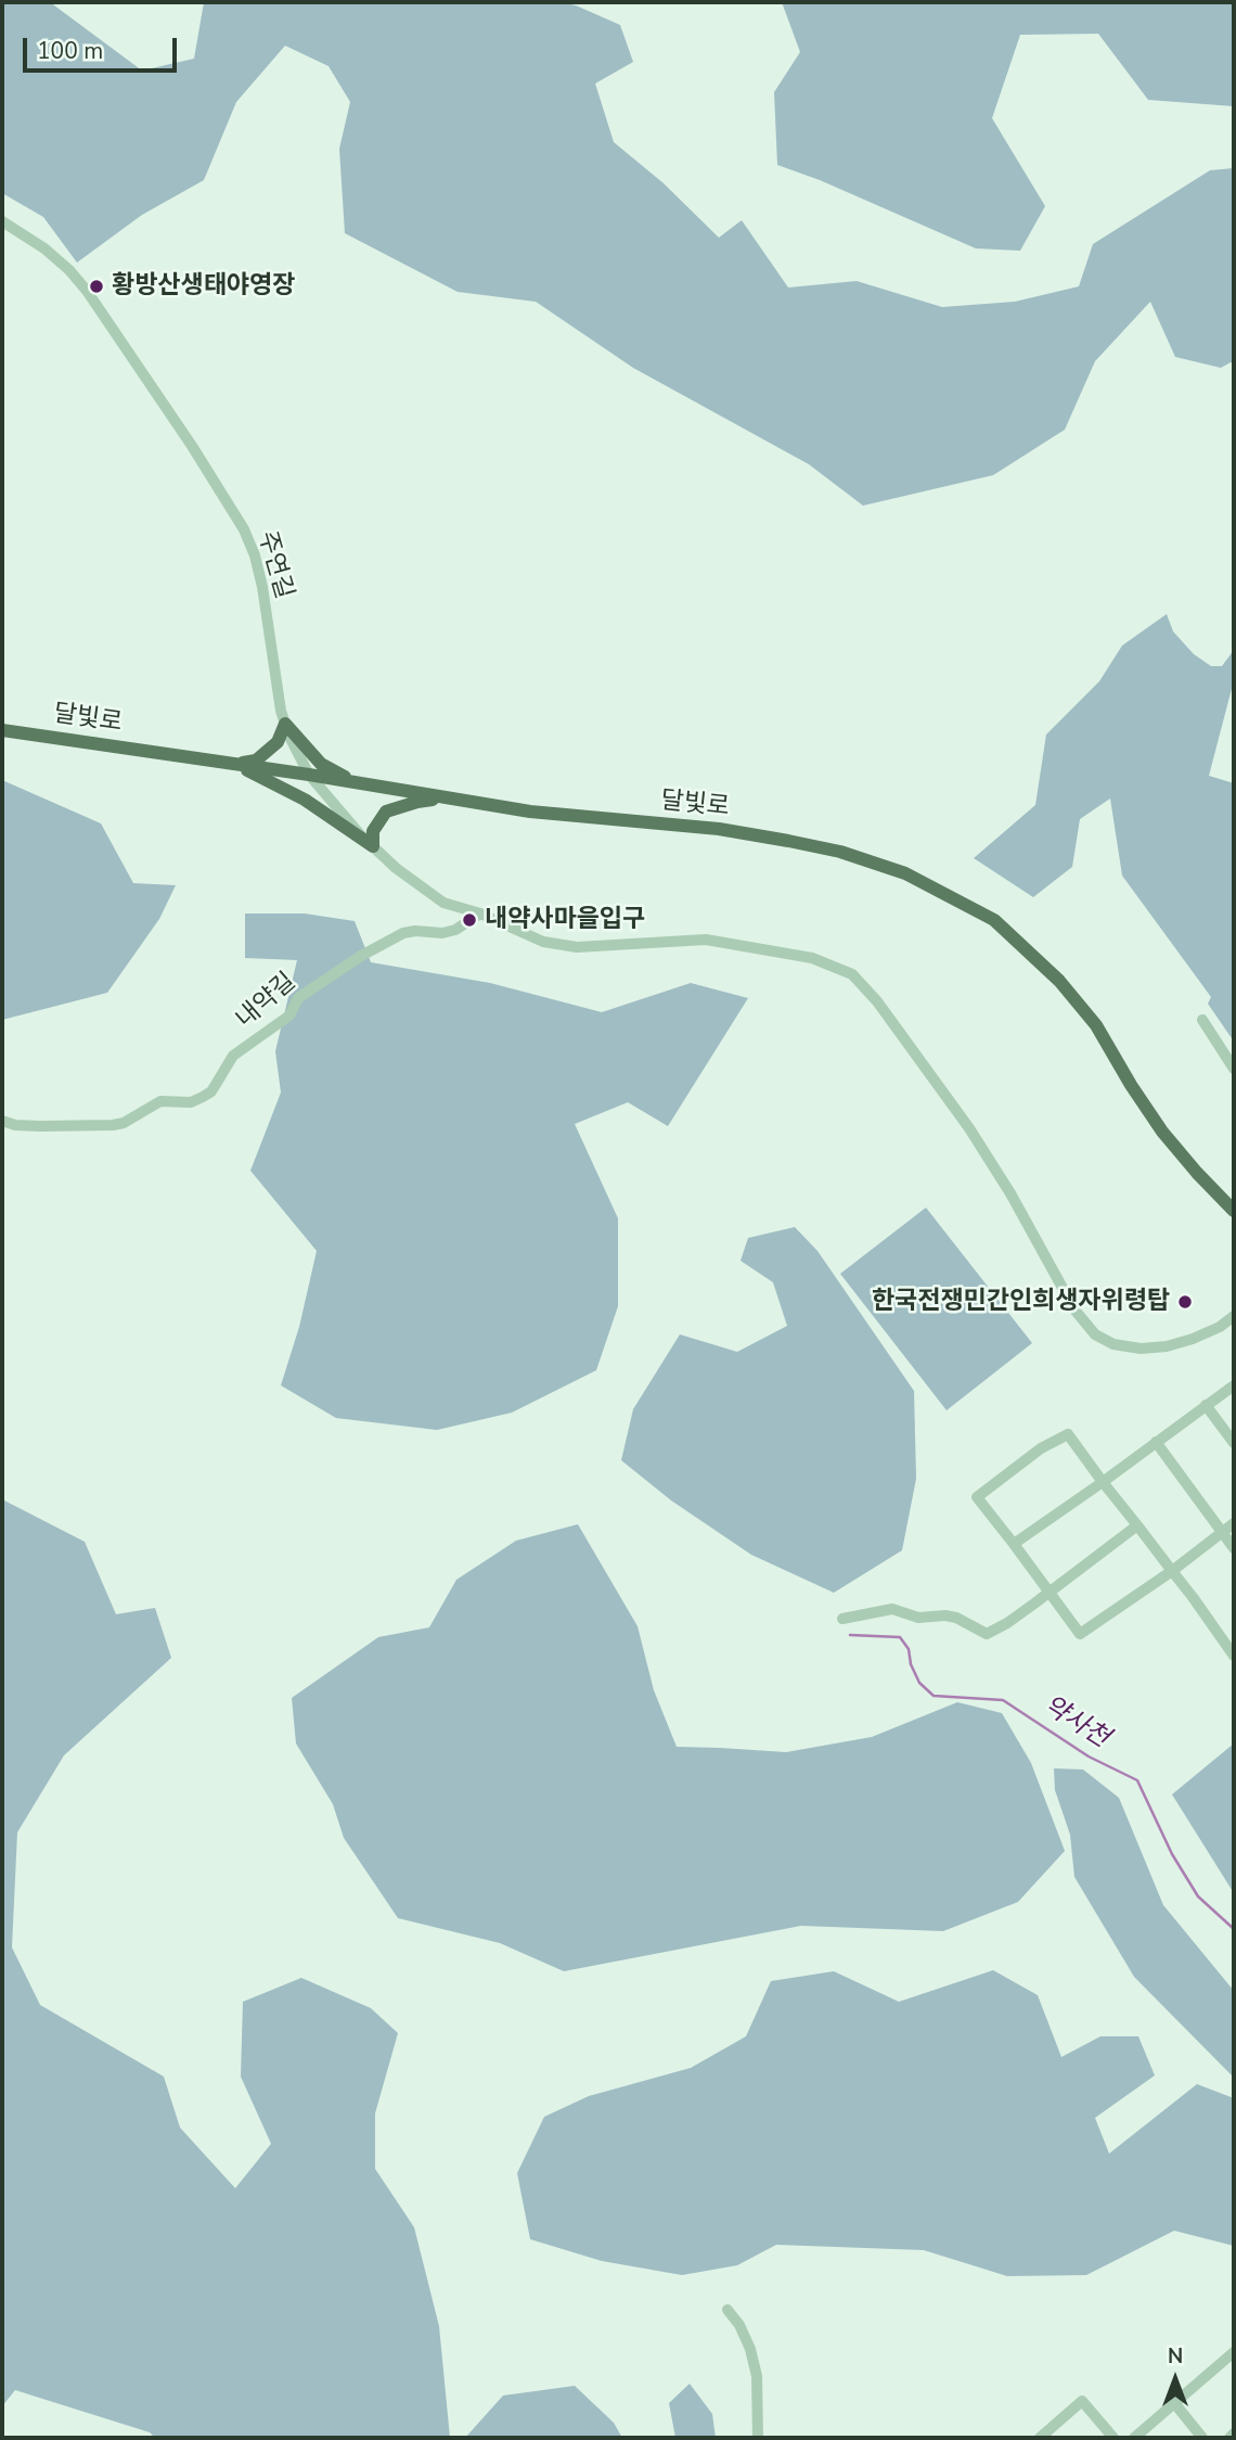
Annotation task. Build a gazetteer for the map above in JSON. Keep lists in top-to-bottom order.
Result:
{
  "streets": {
    "main road": ["달빛로"],
    "street": ["주연길", "내약길"]
  },
  "crossings": [
    ["주연길", "달빛로"],
    ["주연길", "내약길"]
  ],
  "water": ["약사천"],
  "places": ["황방산생태야영장", "내약사마을입구", "한국전쟁민간인희생자위령탑"],
  "scale_bar": "100 m",
  "north": "top"
}
